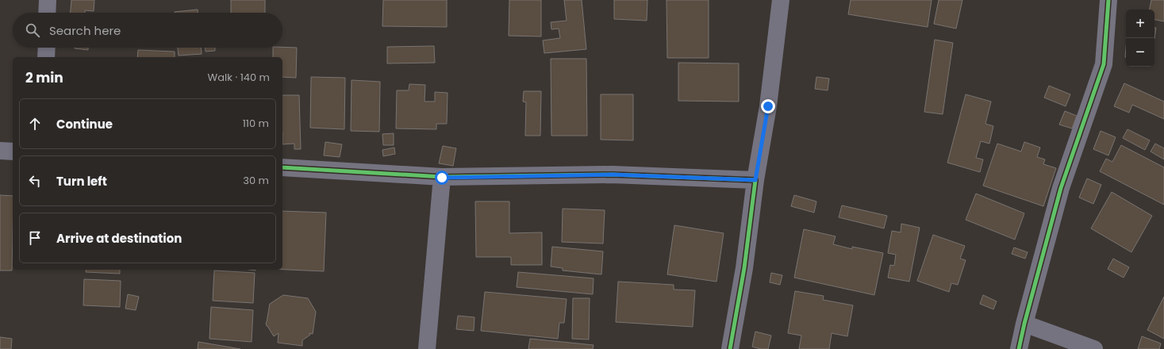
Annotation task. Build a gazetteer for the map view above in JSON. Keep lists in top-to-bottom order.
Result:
{
  "page": {
    "map_buttons": ["+", "−"],
    "search": "Search here",
    "heading": ["2 min", "Walk · 140 m"],
    "list": [
      ["Continue", "110 m"],
      ["Turn left", "30 m"],
      "Arrive at destination"
    ]
  }
}
